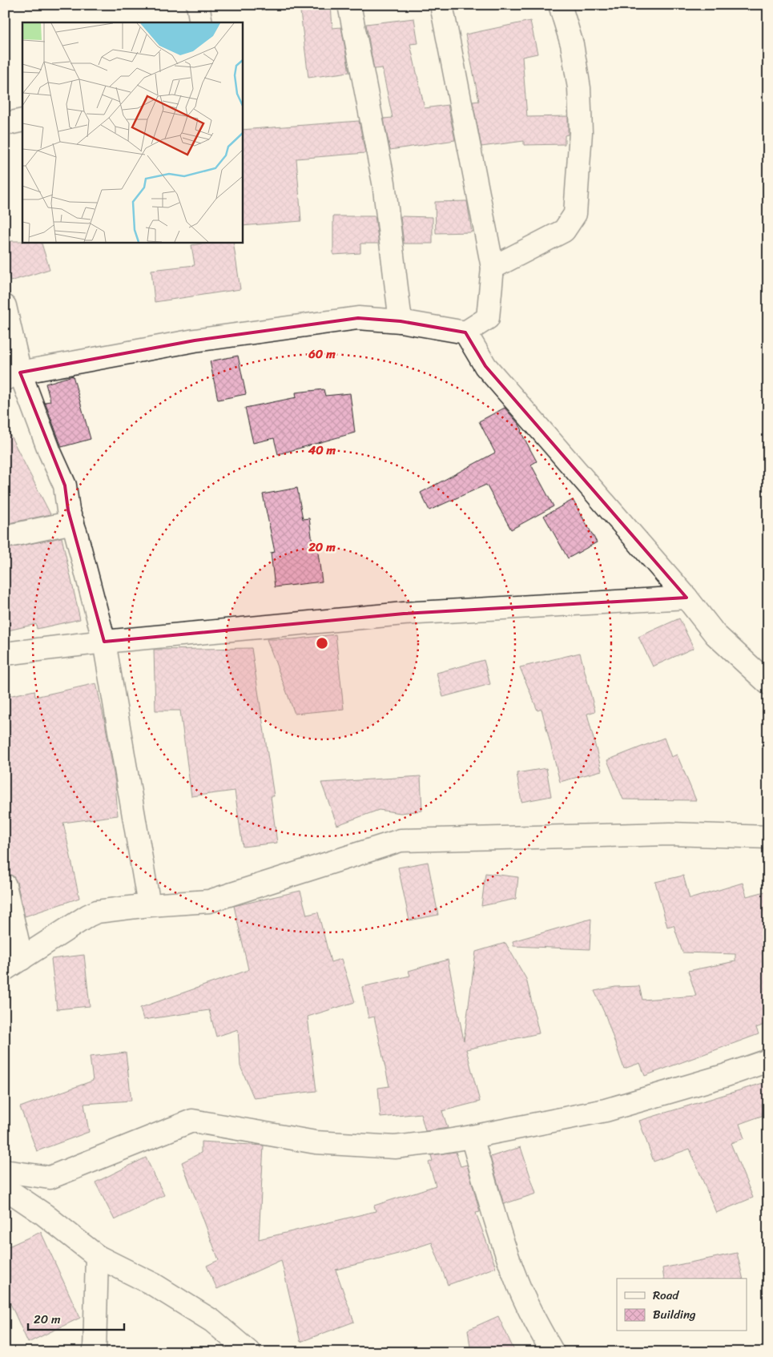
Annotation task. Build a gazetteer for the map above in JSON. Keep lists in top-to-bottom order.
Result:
{
  "legend": ["Road", "Building"],
  "scale_bar": "20 m",
  "rings": ["60 m", "40 m", "20 m"]
}
